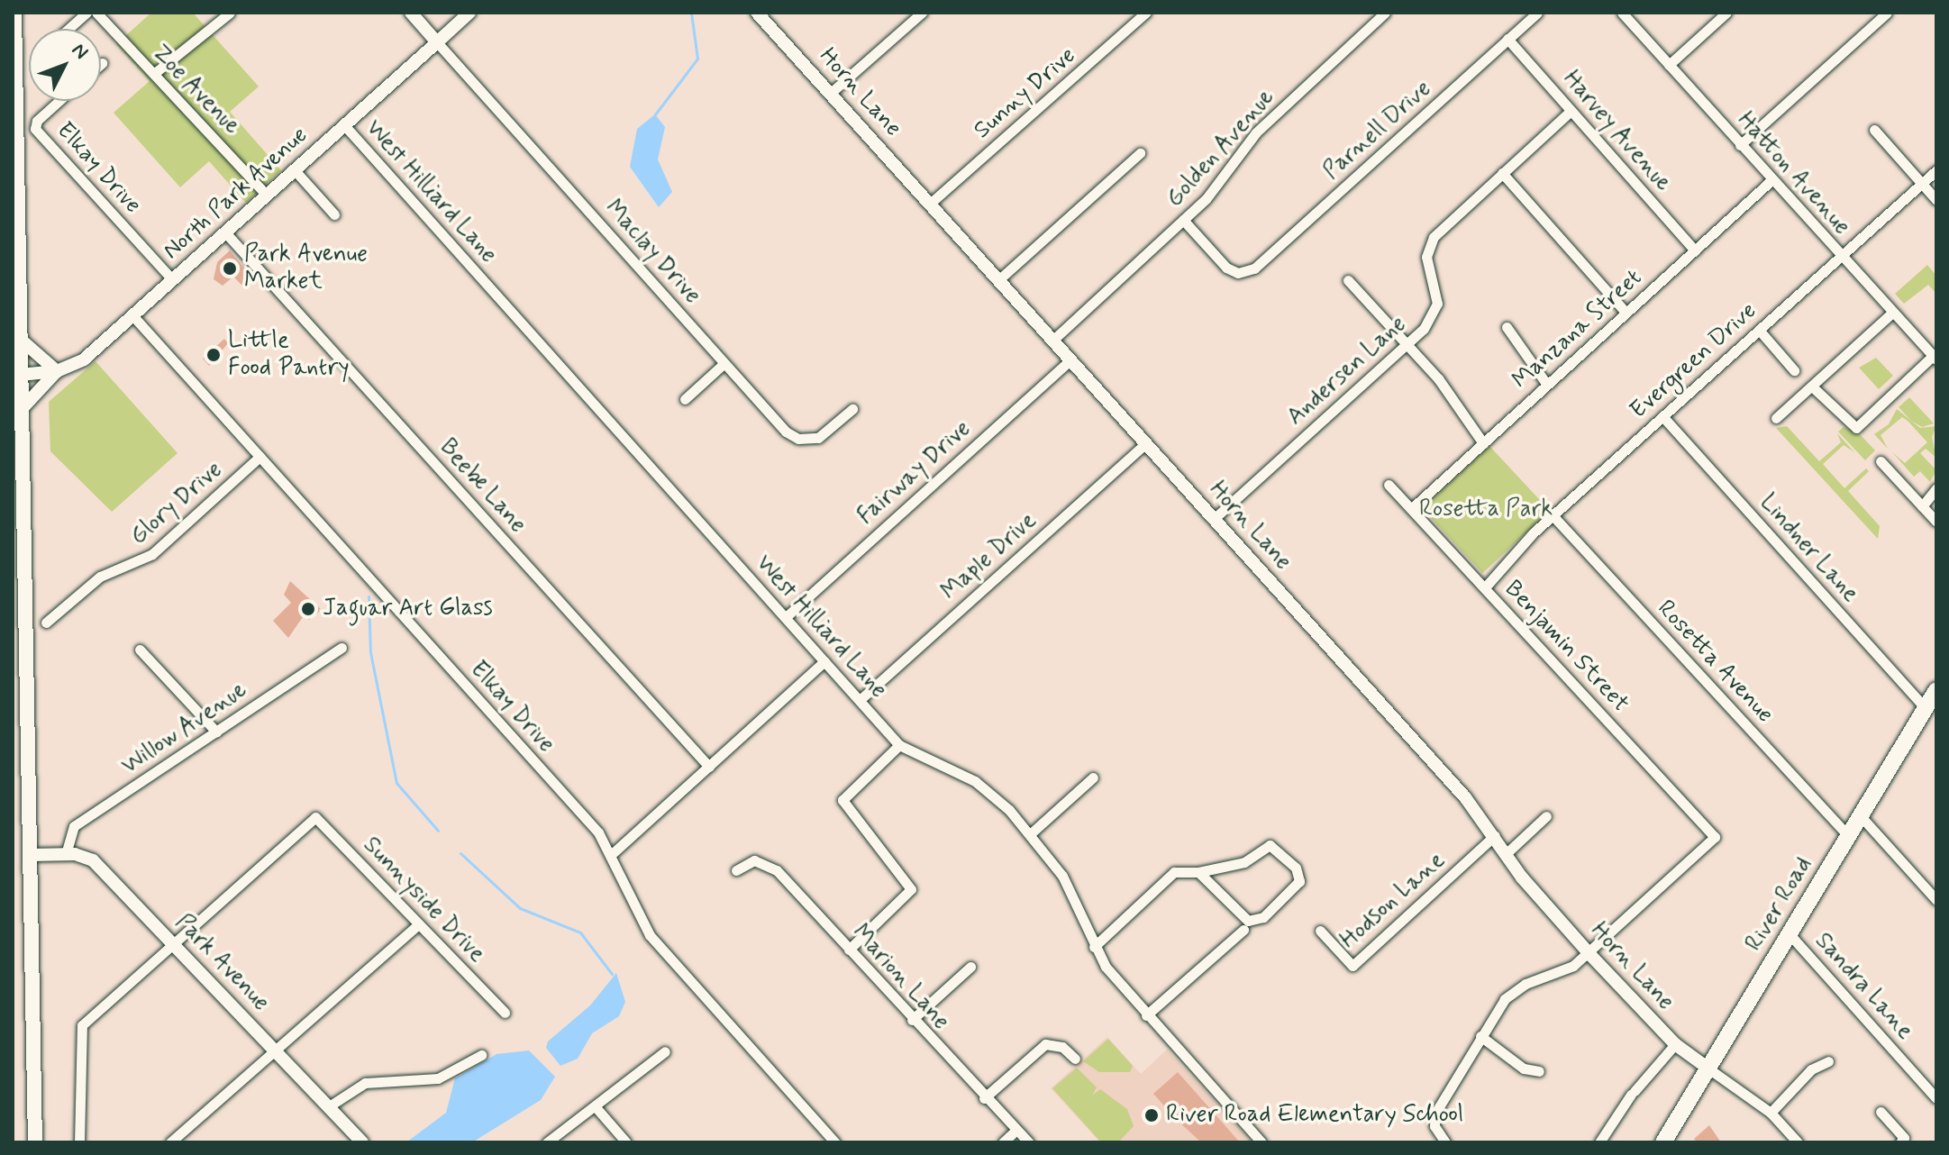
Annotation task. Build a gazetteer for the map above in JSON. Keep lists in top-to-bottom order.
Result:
{
  "streets": {
    "main road": ["River Road"],
    "street": [
      "Zoe Avenue",
      "Horn Lane",
      "Sunny Drive",
      "Parnell Drive",
      "Harvey Avenue",
      "Golden Avenue",
      "Elkay Drive",
      "Hatton Avenue",
      "West Hilliard Lane",
      "North Park Avenue",
      "Maclay Drive",
      "Manzana Street",
      "Evergreen Drive",
      "Andersen Lane",
      "Fairway Drive",
      "Beebe Lane",
      "Glory Drive",
      "Lindner Lane",
      "Maple Drive",
      "Benjamin Street",
      "Rosetta Avenue",
      "Willow Avenue",
      "Sunnyside Drive",
      "Hodson Lane",
      "Park Avenue",
      "Marion Lane",
      "Sandra Lane"
    ]
  },
  "crossings": [
    ["Zoe Avenue", "North Park Avenue"],
    ["Horn Lane", "Sunny Drive"],
    ["Horn Lane", "Golden Avenue"],
    ["Horn Lane", "Andersen Lane"],
    ["Horn Lane", "Fairway Drive"],
    ["Horn Lane", "Maple Drive"],
    ["Horn Lane", "Benjamin Street"],
    ["Horn Lane", "Hodson Lane"],
    ["Horn Lane", "River Road"],
    ["Parnell Drive", "Harvey Avenue"],
    ["Parnell Drive", "Golden Avenue"],
    ["Harvey Avenue", "Manzana Street"],
    ["Harvey Avenue", "Andersen Lane"],
    ["Elkay Drive", "North Park Avenue"],
    ["Elkay Drive", "Glory Drive"],
    ["Hatton Avenue", "Manzana Street"],
    ["Hatton Avenue", "Evergreen Drive"],
    ["West Hilliard Lane", "North Park Avenue"],
    ["West Hilliard Lane", "Fairway Drive"],
    ["West Hilliard Lane", "Maple Drive"],
    ["North Park Avenue", "Maclay Drive"],
    ["North Park Avenue", "Beebe Lane"],
    ["Manzana Street", "Benjamin Street"],
    ["Evergreen Drive", "Lindner Lane"],
    ["Evergreen Drive", "Benjamin Street"],
    ["Evergreen Drive", "Rosetta Avenue"],
    ["Lindner Lane", "River Road"],
    ["Rosetta Avenue", "River Road"],
    ["Willow Avenue", "Park Avenue"],
    ["Sunnyside Drive", "Park Avenue"],
    ["River Road", "Sandra Lane"]
  ],
  "parks": ["Rosetta Park"],
  "places": [
    "Park Avenue Market",
    "Little Food Pantry",
    "Jaguar Art Glass",
    "River Road Elementary School"
  ],
  "north": "top right"
}
